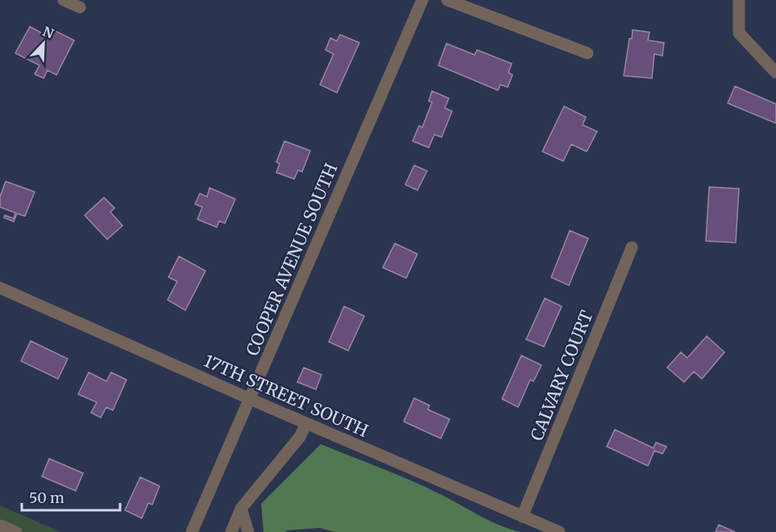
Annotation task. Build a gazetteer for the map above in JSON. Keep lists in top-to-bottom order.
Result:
{
  "streets": {
    "street": ["COOPER AVENUE SOUTH", "CALVARY COURT", "17TH STREET SOUTH"]
  },
  "crossings": [
    ["COOPER AVENUE SOUTH", "17TH STREET SOUTH"],
    ["CALVARY COURT", "17TH STREET SOUTH"]
  ],
  "scale_bar": "50 m",
  "north": "top right"
}
